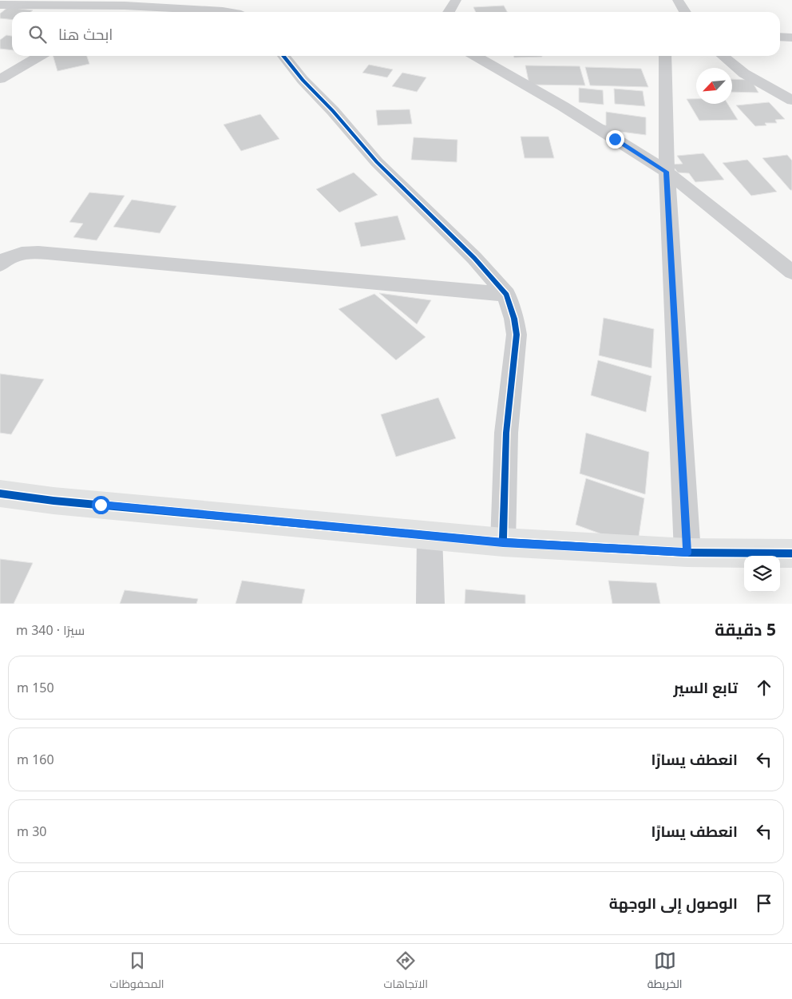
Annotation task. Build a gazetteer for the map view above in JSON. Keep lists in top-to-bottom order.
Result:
{
  "north": "bottom left",
  "page": {
    "search": "ابحث هنا",
    "heading": ["5 دقيقة", "سيرًا · 340 m"],
    "list": [
      ["تابع السير", "150 m"],
      ["انعطف يسارًا", "160 m"],
      ["انعطف يسارًا", "30 m"],
      "الوصول إلى الوجهة"
    ],
    "nav": ["الخريطة", "الاتجاهات", "المحفوظات"]
  }
}
